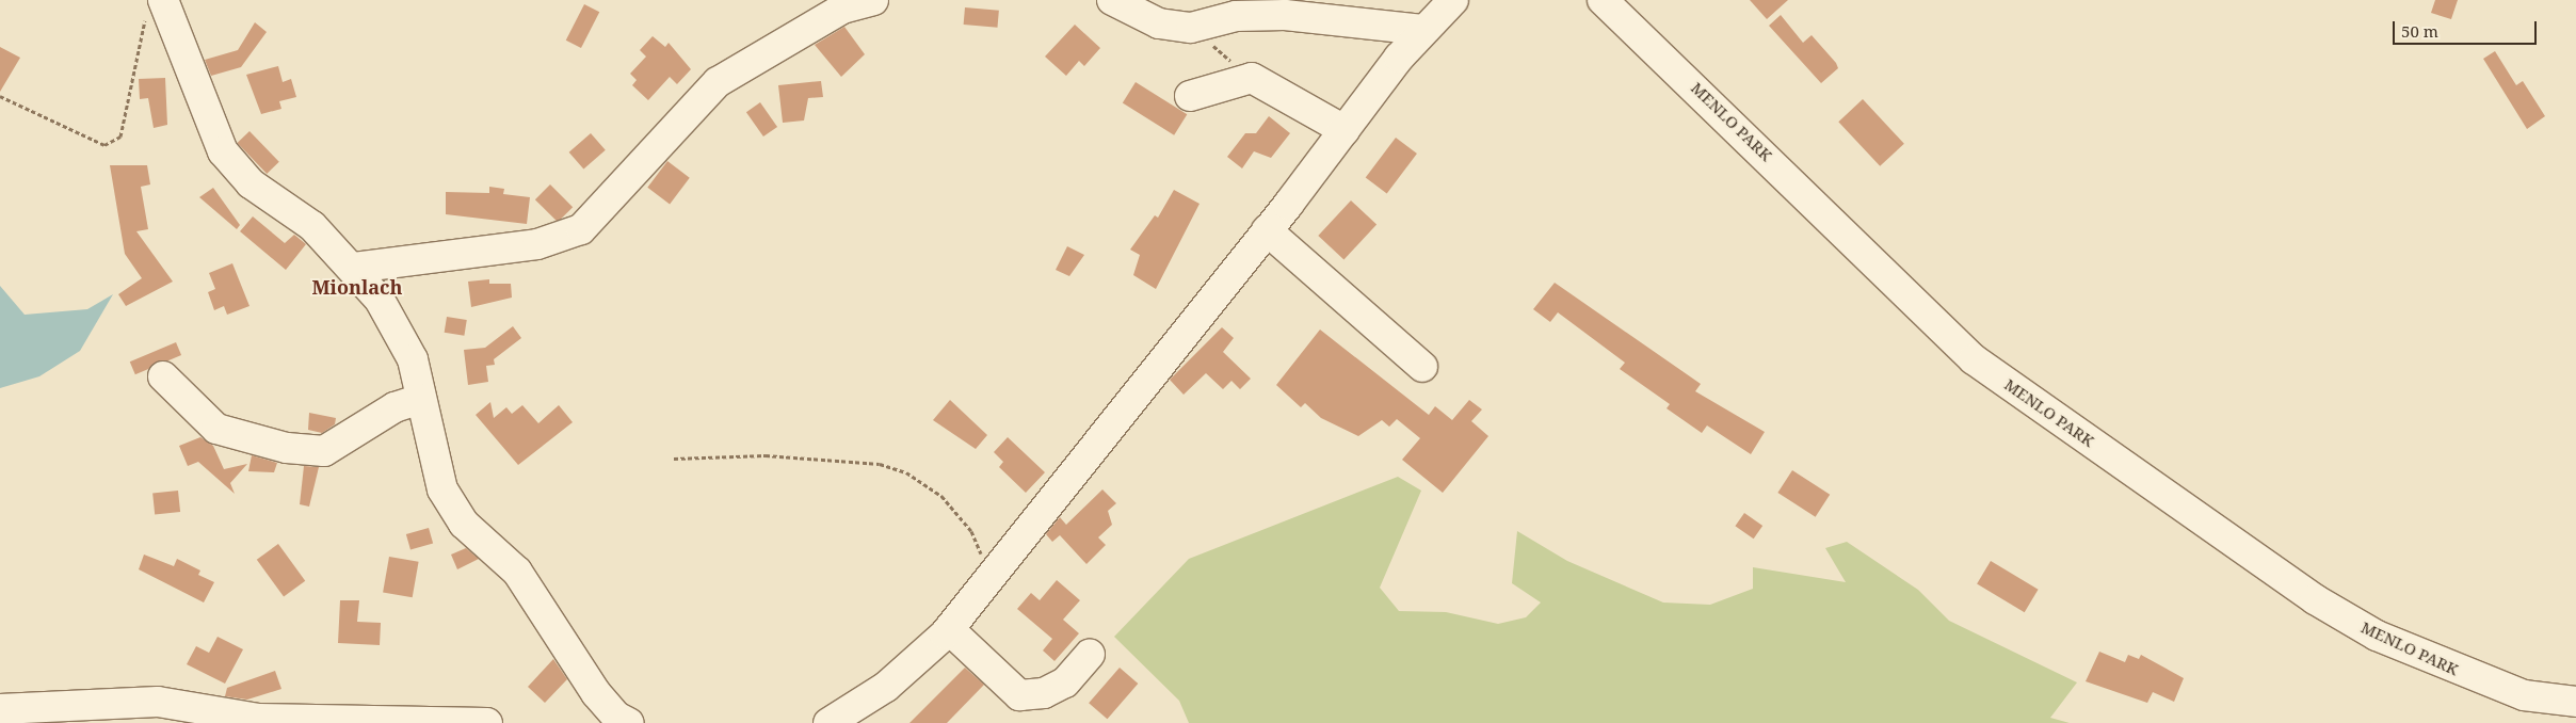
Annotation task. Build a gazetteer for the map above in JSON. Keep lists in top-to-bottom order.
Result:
{
  "streets": {
    "street": ["MENLO PARK"]
  },
  "districts": ["Mionlach"],
  "scale_bar": "50 m"
}
